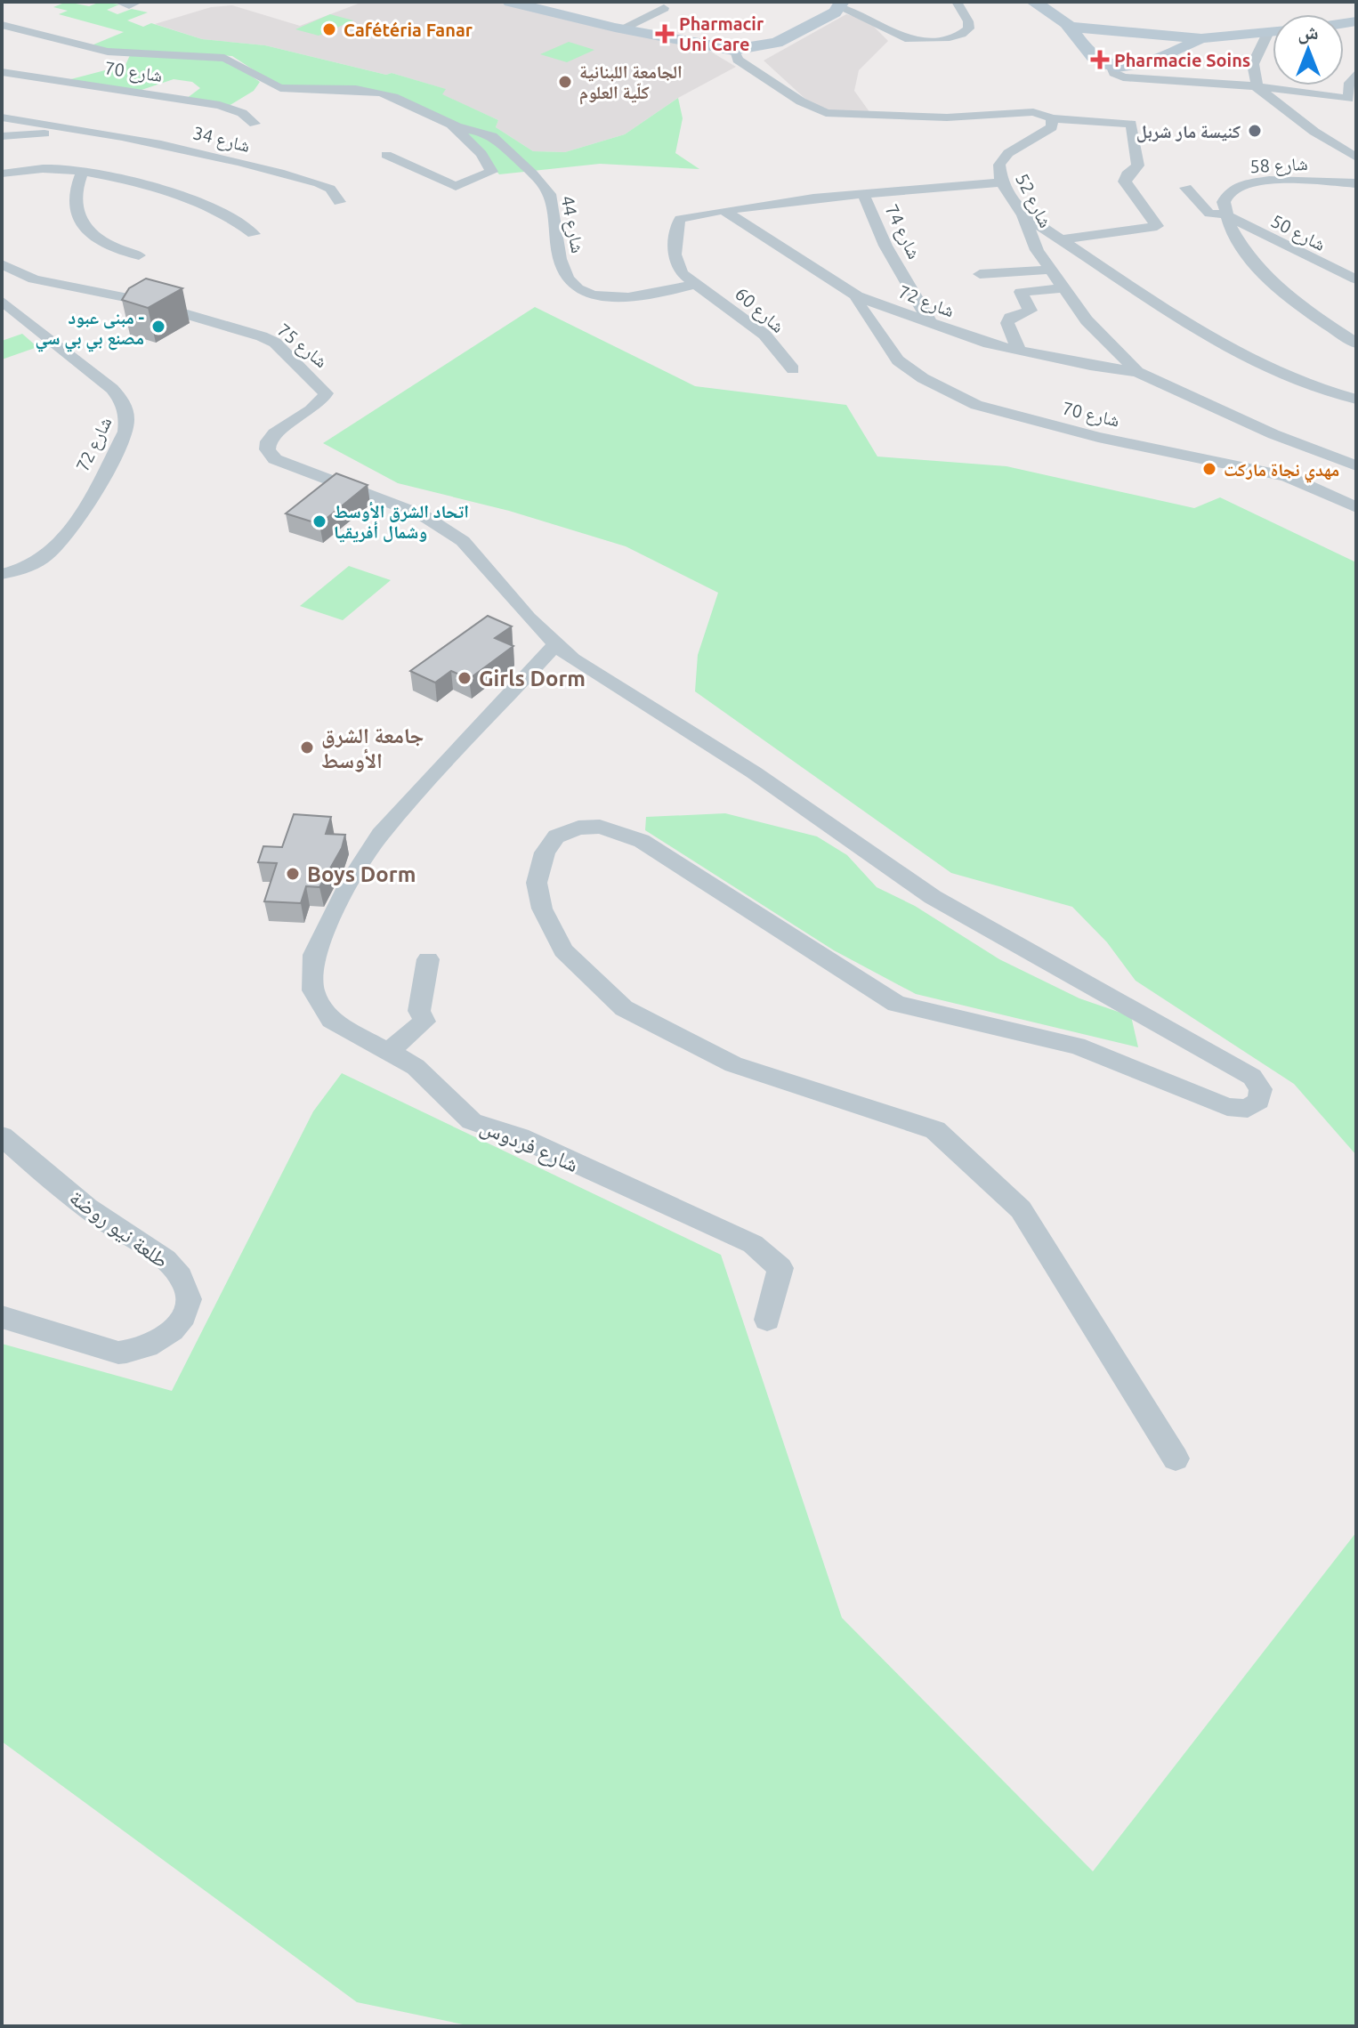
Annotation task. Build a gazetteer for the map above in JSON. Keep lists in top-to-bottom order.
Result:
{
  "streets": {
    "street": [
      "شارع 70",
      "شارع 34",
      "شارع 58",
      "شارع 52",
      "شارع 44",
      "شارع 74",
      "شارع 50",
      "شارع 72",
      "شارع 60",
      "شارع 75",
      "شارع فردوس",
      "طلعة نيو روضة"
    ]
  },
  "crossings": [
    ["شارع 70", "شارع 72"],
    ["شارع 58", "شارع 50"],
    ["شارع 52", "شارع 72"],
    ["شارع 44", "شارع 60"],
    ["شارع 74", "شارع 72"],
    ["شارع 75", "شارع فردوس"]
  ],
  "places": {
    "other": [
      "Cafétéria Fanar",
      "الجامعة اللبنانية كلّية العلوم",
      "كنيسة مار شربل",
      "مبنى عبود - مصنع بي بي سي",
      "مهدي نجاة ماركت",
      "اتحاد الشرق الأوسط وشمال أفريقيا",
      "Girls Dorm",
      "جامعة الشرق الأوسط",
      "Boys Dorm"
    ],
    "health": ["Pharmacir Uni Care", "Pharmacie Soins"]
  },
  "north": "top"
}
